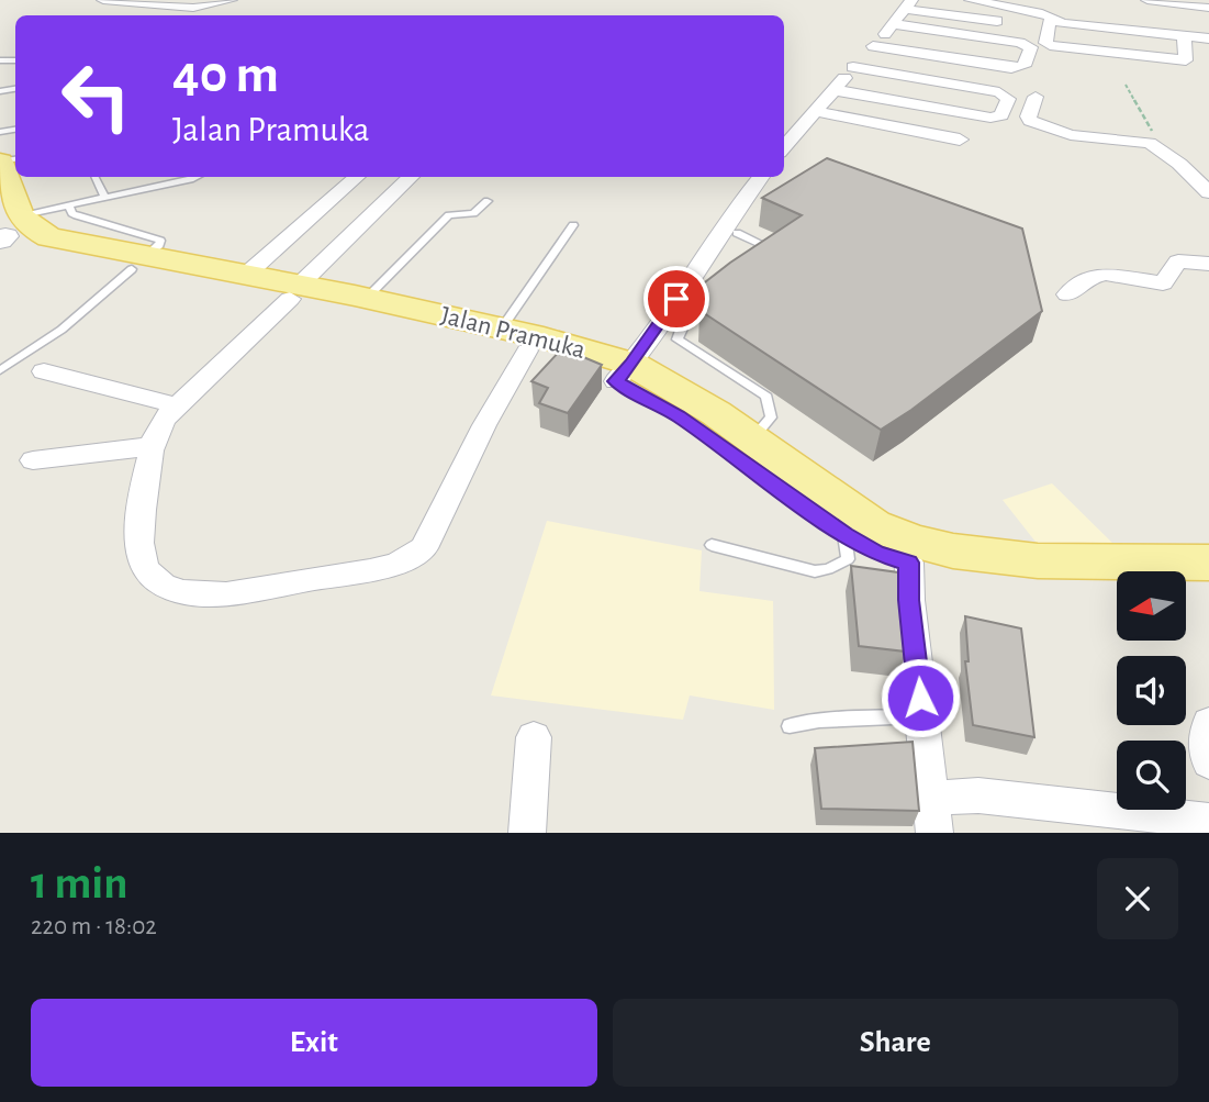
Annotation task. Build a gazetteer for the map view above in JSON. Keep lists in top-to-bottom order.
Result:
{
  "streets": {
    "main road": ["Jalan Pramuka"]
  },
  "north": "left",
  "page": {
    "turn": ["40 m", "Jalan Pramuka"],
    "heading": ["1 min", "220 m · 18:02"],
    "buttons": ["Exit", "Share"]
  }
}
